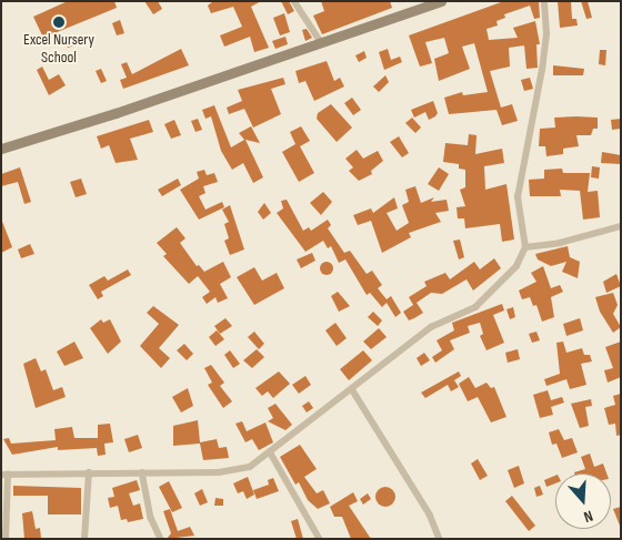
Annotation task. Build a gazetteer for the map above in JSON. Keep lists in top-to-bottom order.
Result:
{
  "places": ["Excel Nursery School"],
  "north": "bottom"
}
